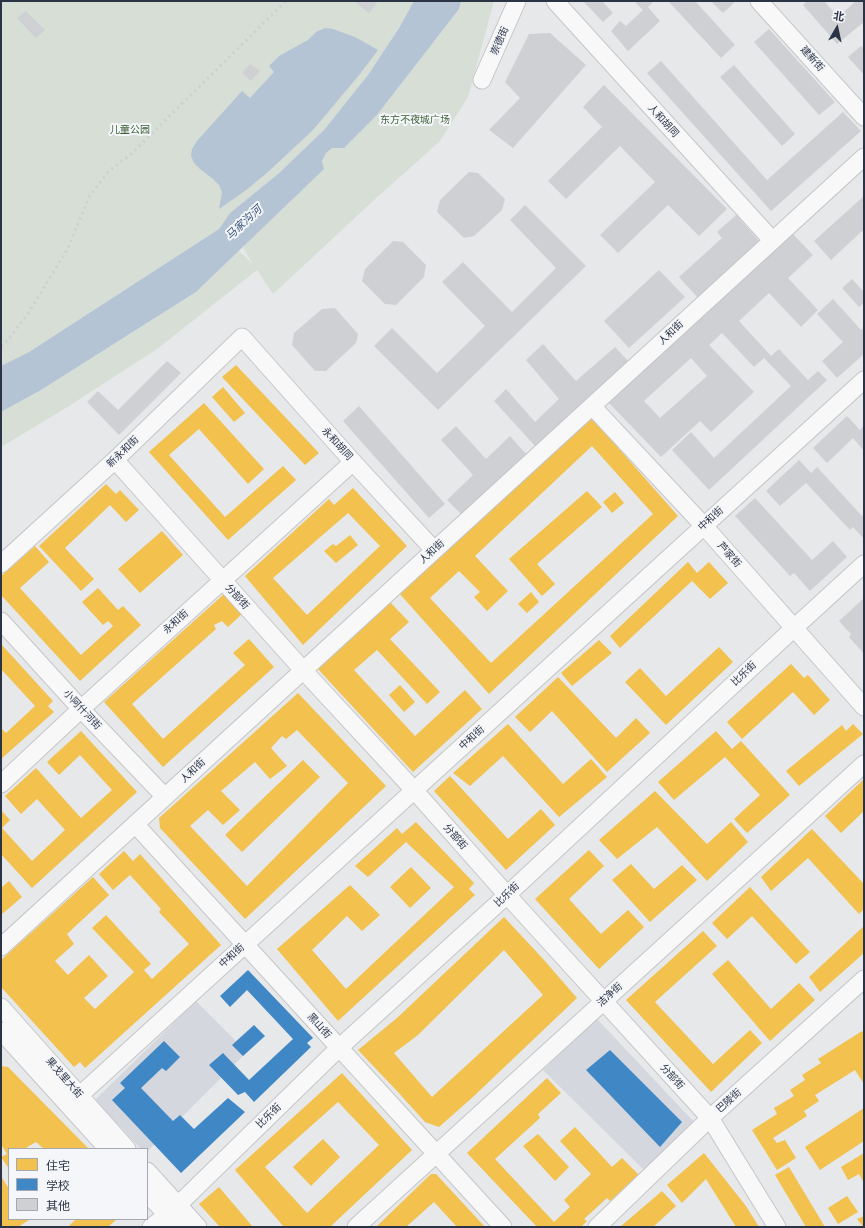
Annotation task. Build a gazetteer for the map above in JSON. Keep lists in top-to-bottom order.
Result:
{
  "streets": {
    "street": [
      "崇德街",
      "建新街",
      "人和胡同",
      "人和街",
      "永和胡同",
      "新永和街",
      "中和街",
      "芦家街",
      "分部街",
      "永和街",
      "比乐街",
      "小阿什河街",
      "洁净街",
      "黑山街",
      "果戈里大街",
      "巴陵街"
    ]
  },
  "crossings": [
    ["人和胡同", "人和街"],
    ["人和街", "永和胡同"],
    ["人和街", "芦家街"],
    ["人和街", "分部街"],
    ["人和街", "小阿什河街"],
    ["人和街", "黑山街"],
    ["永和胡同", "新永和街"],
    ["永和胡同", "永和街"],
    ["新永和街", "分部街"],
    ["中和街", "芦家街"],
    ["中和街", "分部街"],
    ["中和街", "黑山街"],
    ["中和街", "果戈里大街"],
    ["芦家街", "比乐街"],
    ["分部街", "永和街"],
    ["分部街", "比乐街"],
    ["分部街", "洁净街"],
    ["分部街", "巴陵街"],
    ["永和街", "小阿什河街"],
    ["比乐街", "黑山街"],
    ["洁净街", "黑山街"]
  ],
  "water": ["马家沟河"],
  "parks": ["东方不夜城广场", "儿童公园"],
  "legend": ["住宅", "学校", "其他"],
  "north": "top"
}
